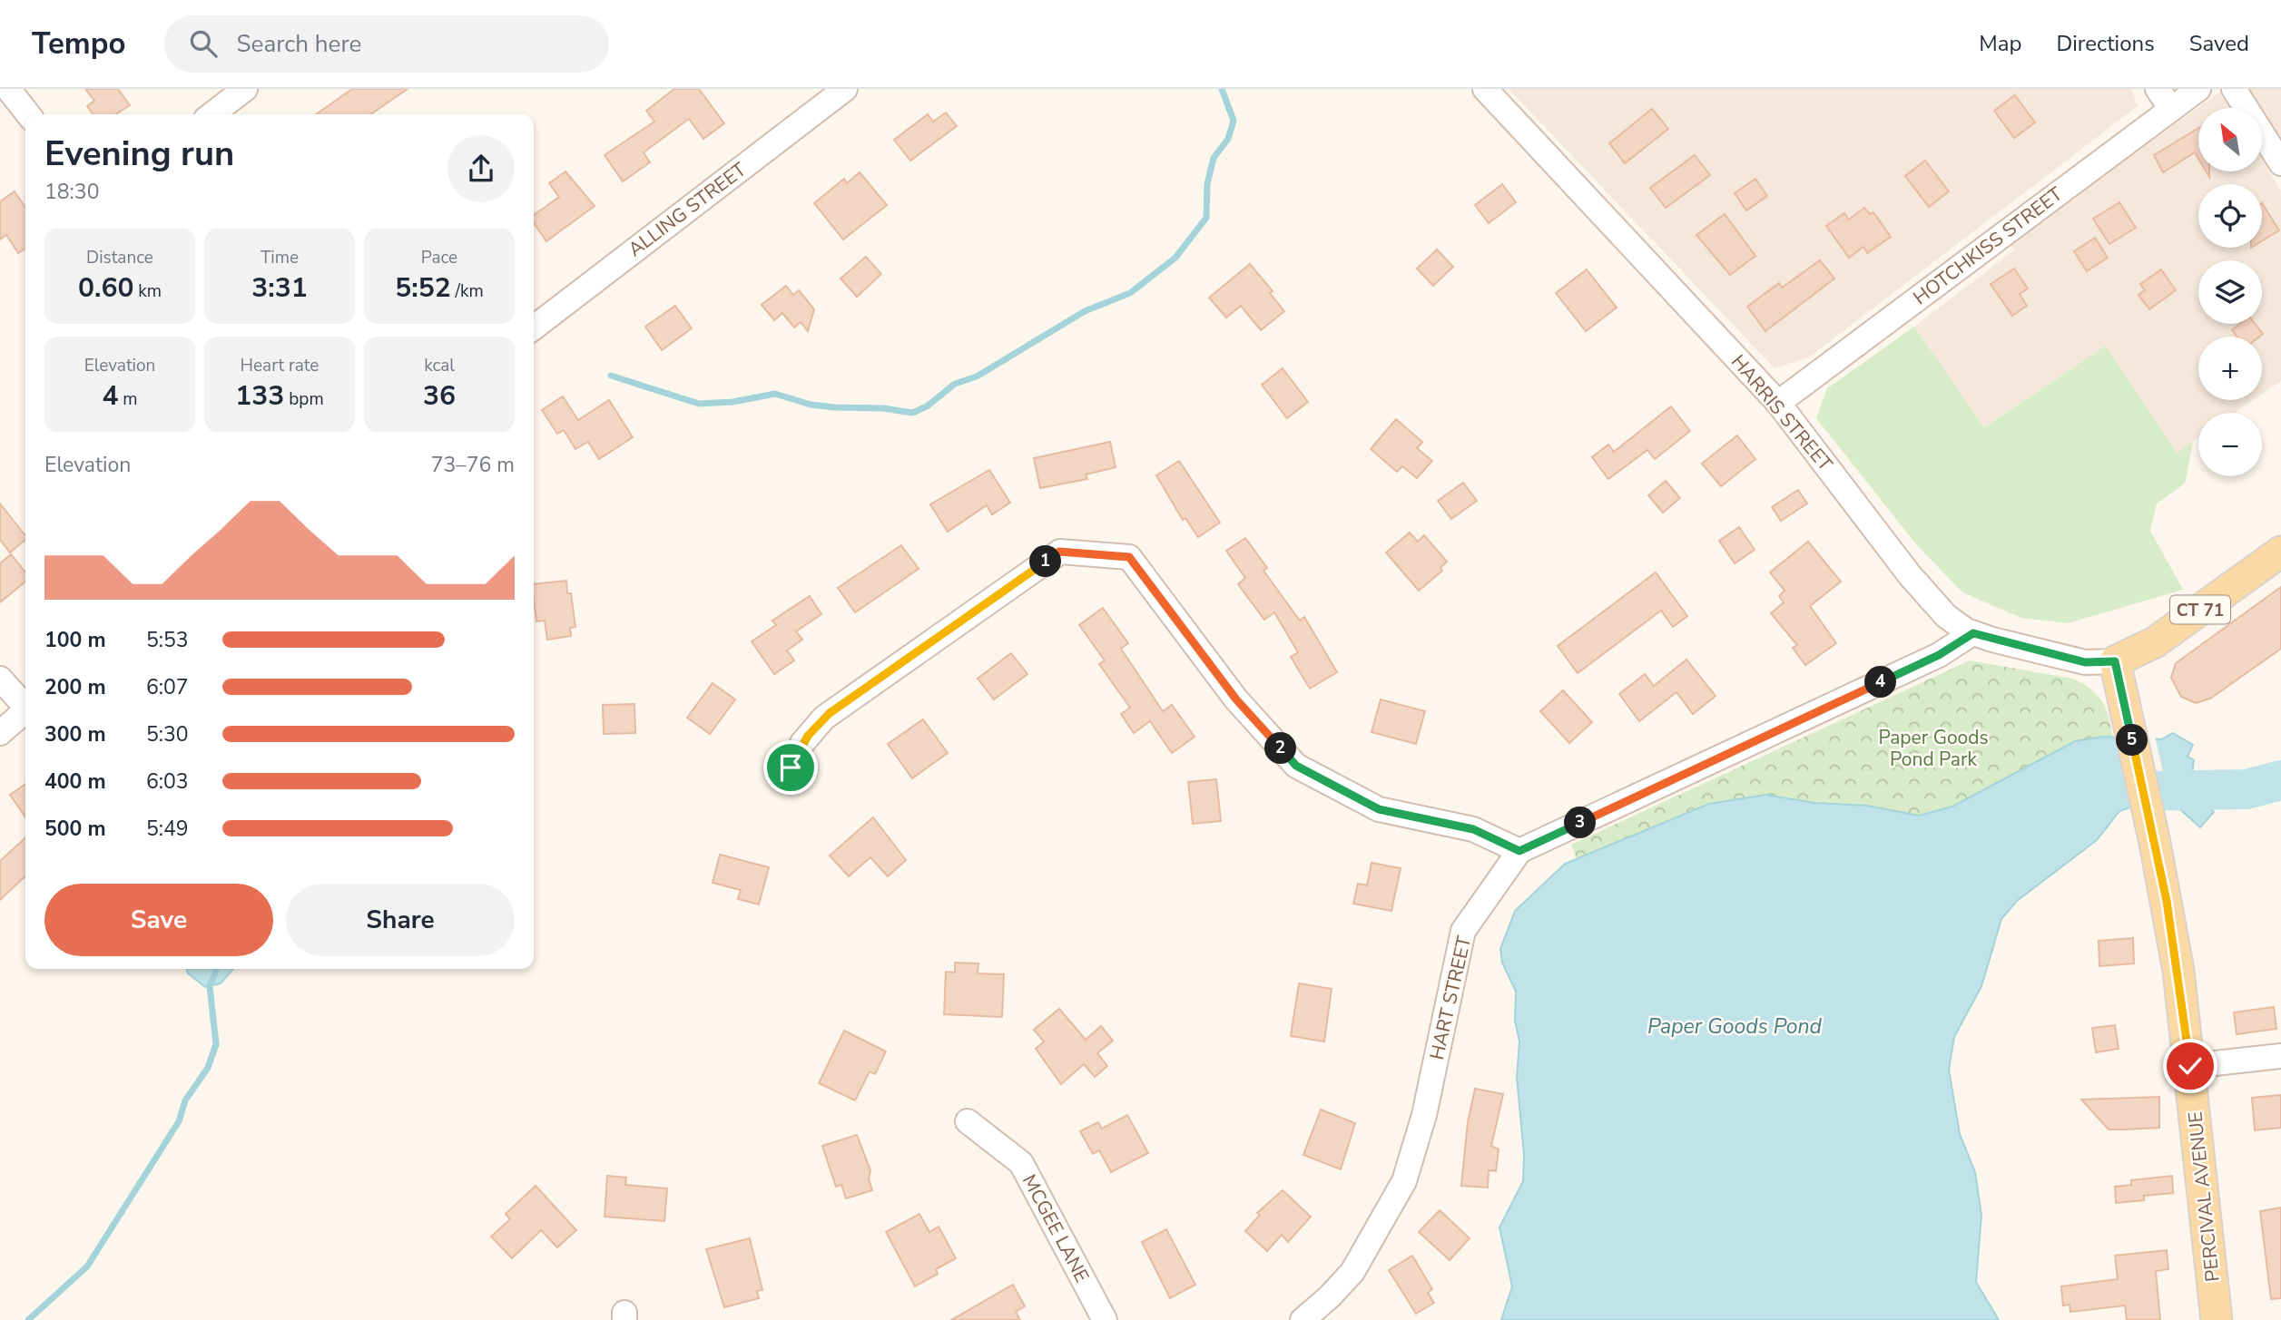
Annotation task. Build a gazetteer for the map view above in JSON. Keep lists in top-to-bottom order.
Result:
{
  "streets": {
    "main road": ["CT 71", "PERCIVAL AVENUE"],
    "street": [
      "ALLING STREET",
      "HOTCHKISS STREET",
      "HARRIS STREET",
      "HART STREET",
      "MCGEE LANE"
    ]
  },
  "crossings": [
    ["HOTCHKISS STREET", "HARRIS STREET"],
    ["HARRIS STREET", "CT 71"],
    ["HARRIS STREET", "HART STREET"],
    ["HARRIS STREET", "PERCIVAL AVENUE"],
    ["CT 71", "PERCIVAL AVENUE"]
  ],
  "water": ["Paper Goods Pond"],
  "parks": ["Paper Goods Pond Park"],
  "north": "top left",
  "page": {
    "header": "Tempo",
    "search": "Search here",
    "nav": ["Map", "Directions", "Saved"],
    "map_buttons": ["+", "−"],
    "heading": ["Evening run", "18:30"],
    "stats": [
      ["Distance", "0.60 km"],
      ["Time", "3:31"],
      ["Pace", "5:52 /km"],
      ["Elevation", "4 m"],
      ["Heart rate", "133 bpm"],
      ["kcal", "36"]
    ],
    "chart": ["Elevation", "73–76 m"],
    "pins": [
      "1",
      "4",
      "5",
      "2",
      "3"
    ],
    "list": [
      {
        "name": "100 m",
        "note": "5:53"
      },
      {
        "name": "200 m",
        "note": "6:07"
      },
      {
        "name": "300 m",
        "note": "5:30"
      },
      {
        "name": "400 m",
        "note": "6:03"
      },
      {
        "name": "500 m",
        "note": "5:49"
      }
    ],
    "buttons": ["Save", "Share"]
  }
}
